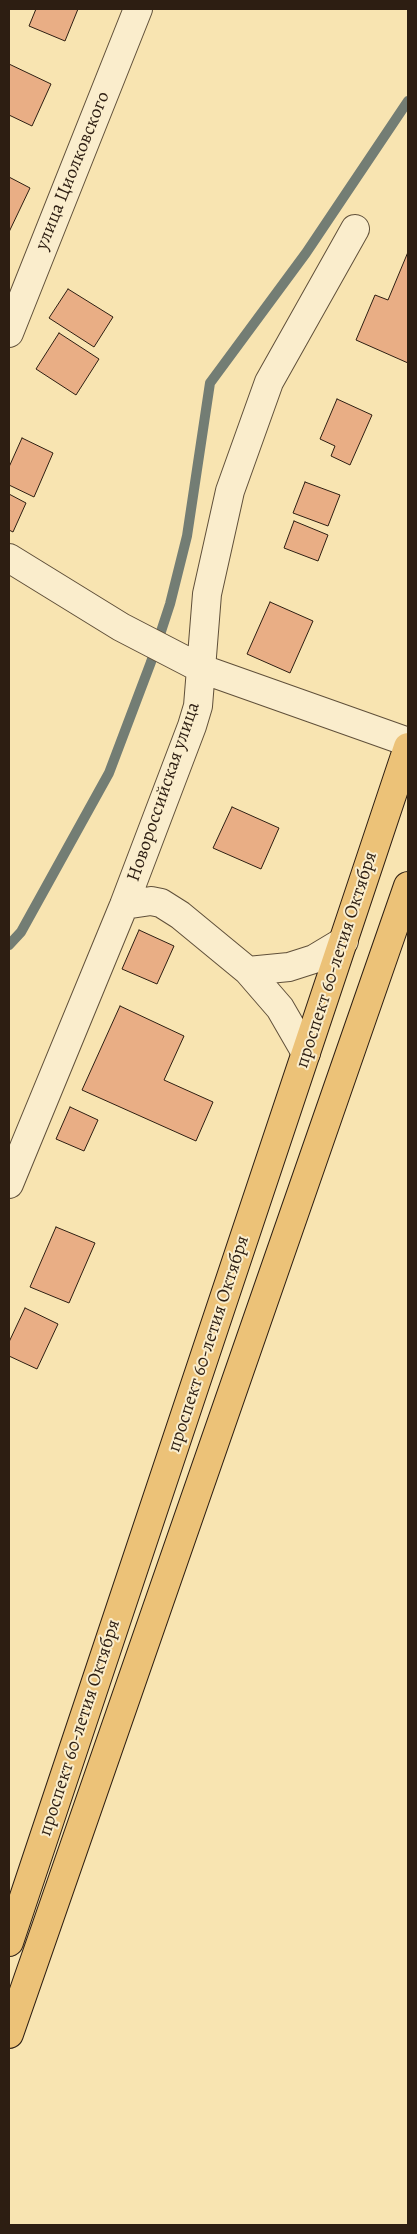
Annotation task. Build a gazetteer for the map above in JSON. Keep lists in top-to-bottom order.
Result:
{
  "streets": {
    "highway": ["проспект 60-летия Октября"],
    "street": ["улица Циолковского", "Новороссийская улица"]
  }
}
